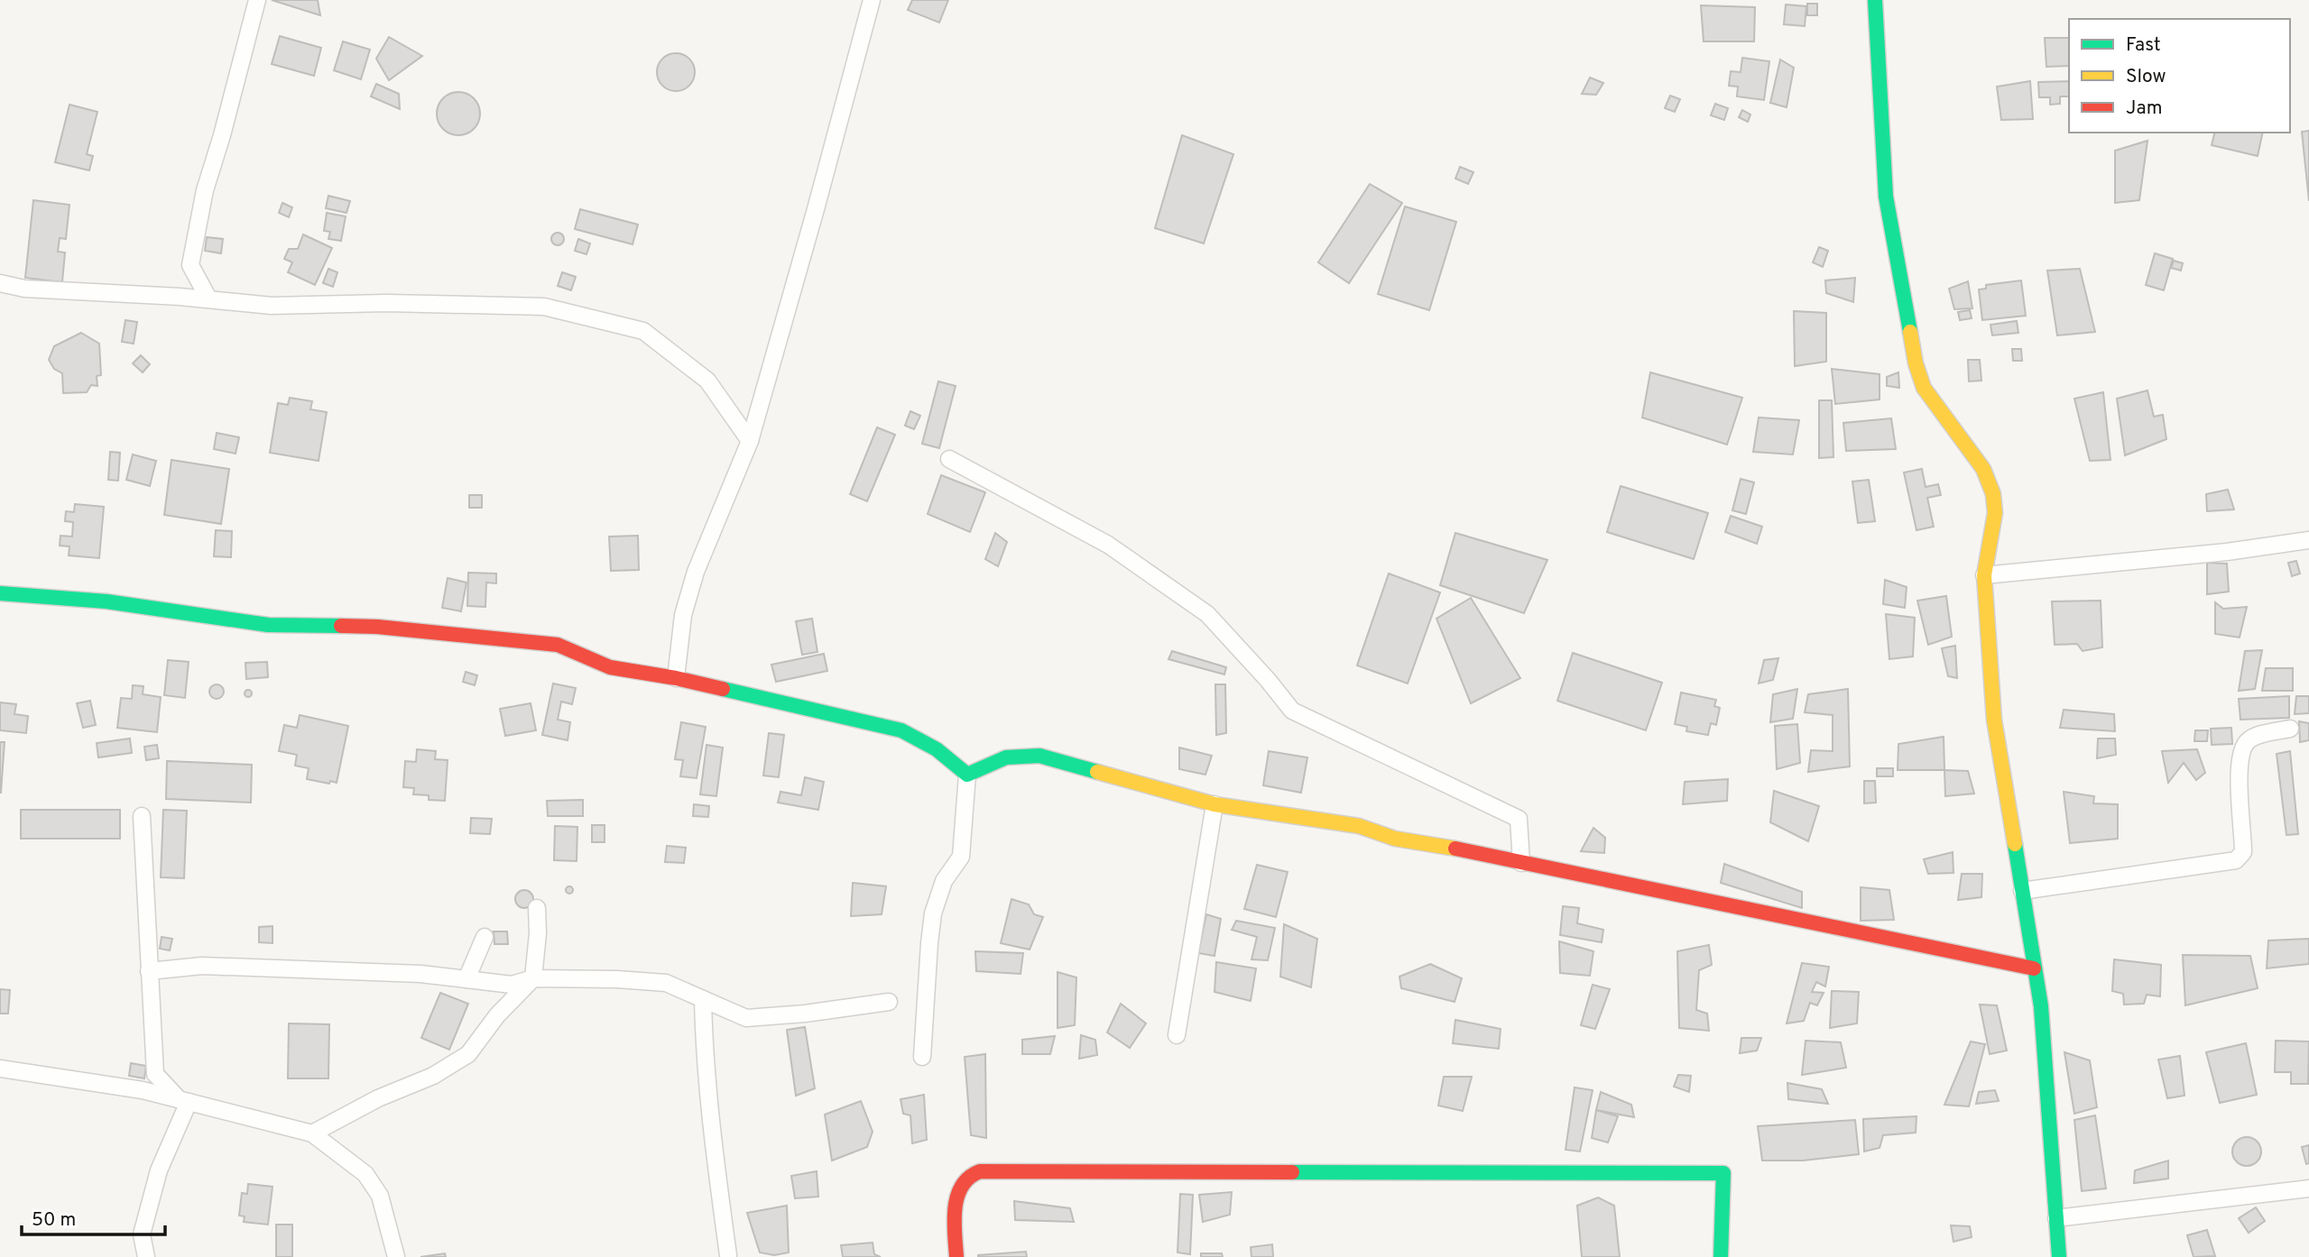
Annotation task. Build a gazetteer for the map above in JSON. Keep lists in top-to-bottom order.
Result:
{
  "legend": ["Fast", "Slow", "Jam"],
  "scale_bar": "50 m"
}
